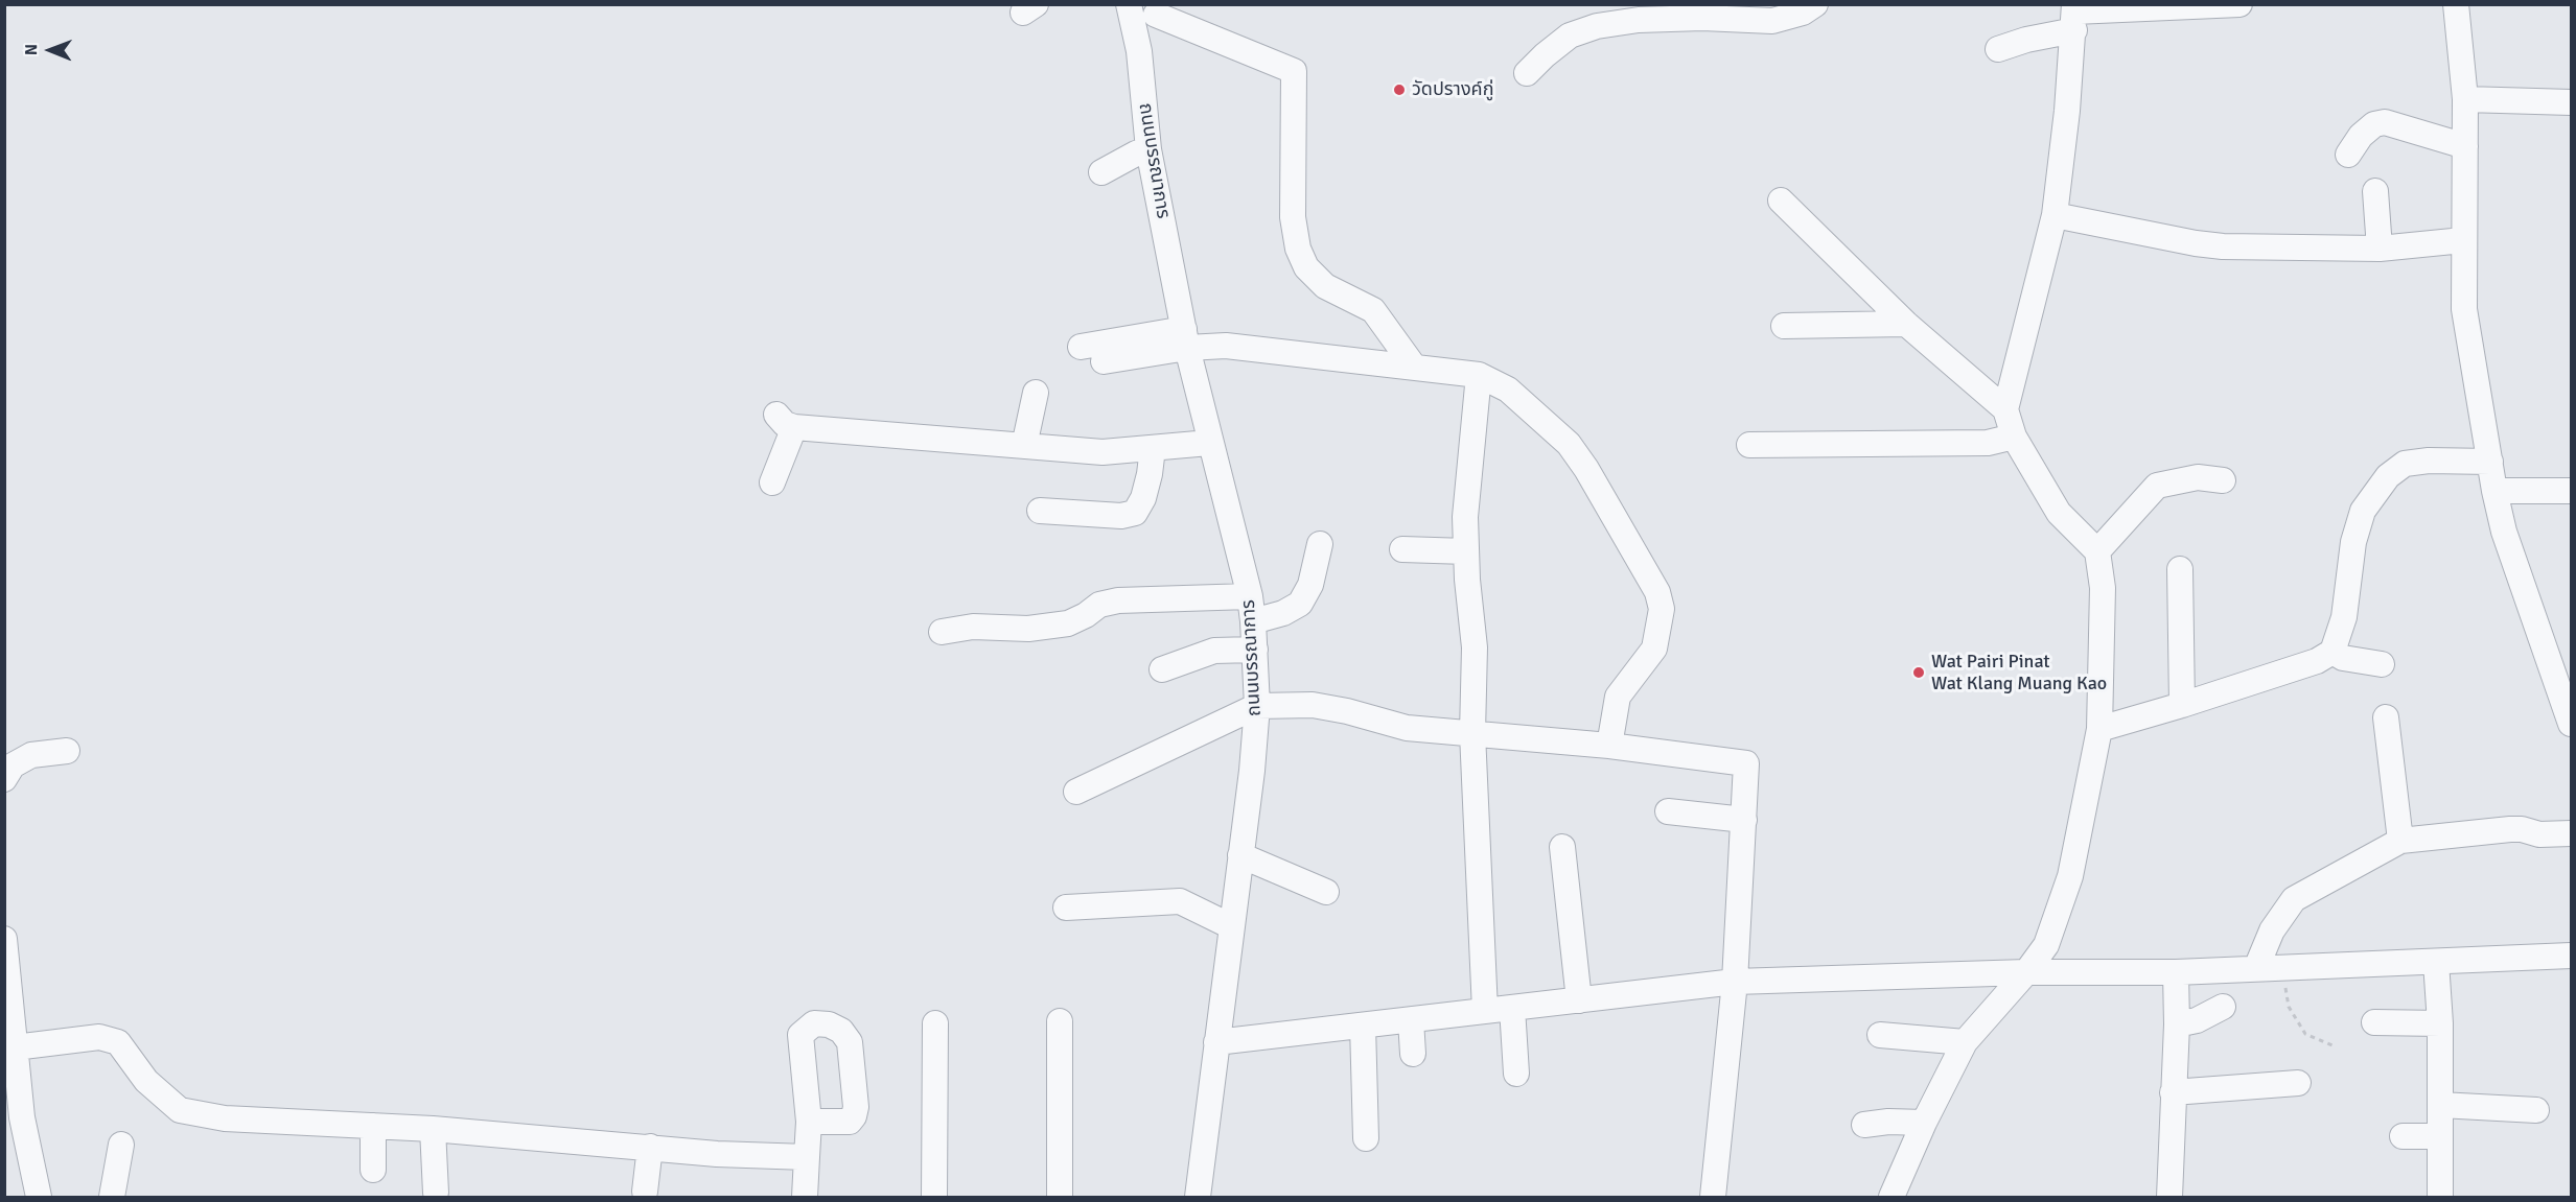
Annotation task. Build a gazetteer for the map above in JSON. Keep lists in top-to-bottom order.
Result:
{
  "streets": {
    "street": ["ถนนบรรณาการ"]
  },
  "places": ["วัดปรางค์กู่", "Wat Pairi Pinat Wat Klang Muang Kao"],
  "north": "left"
}
